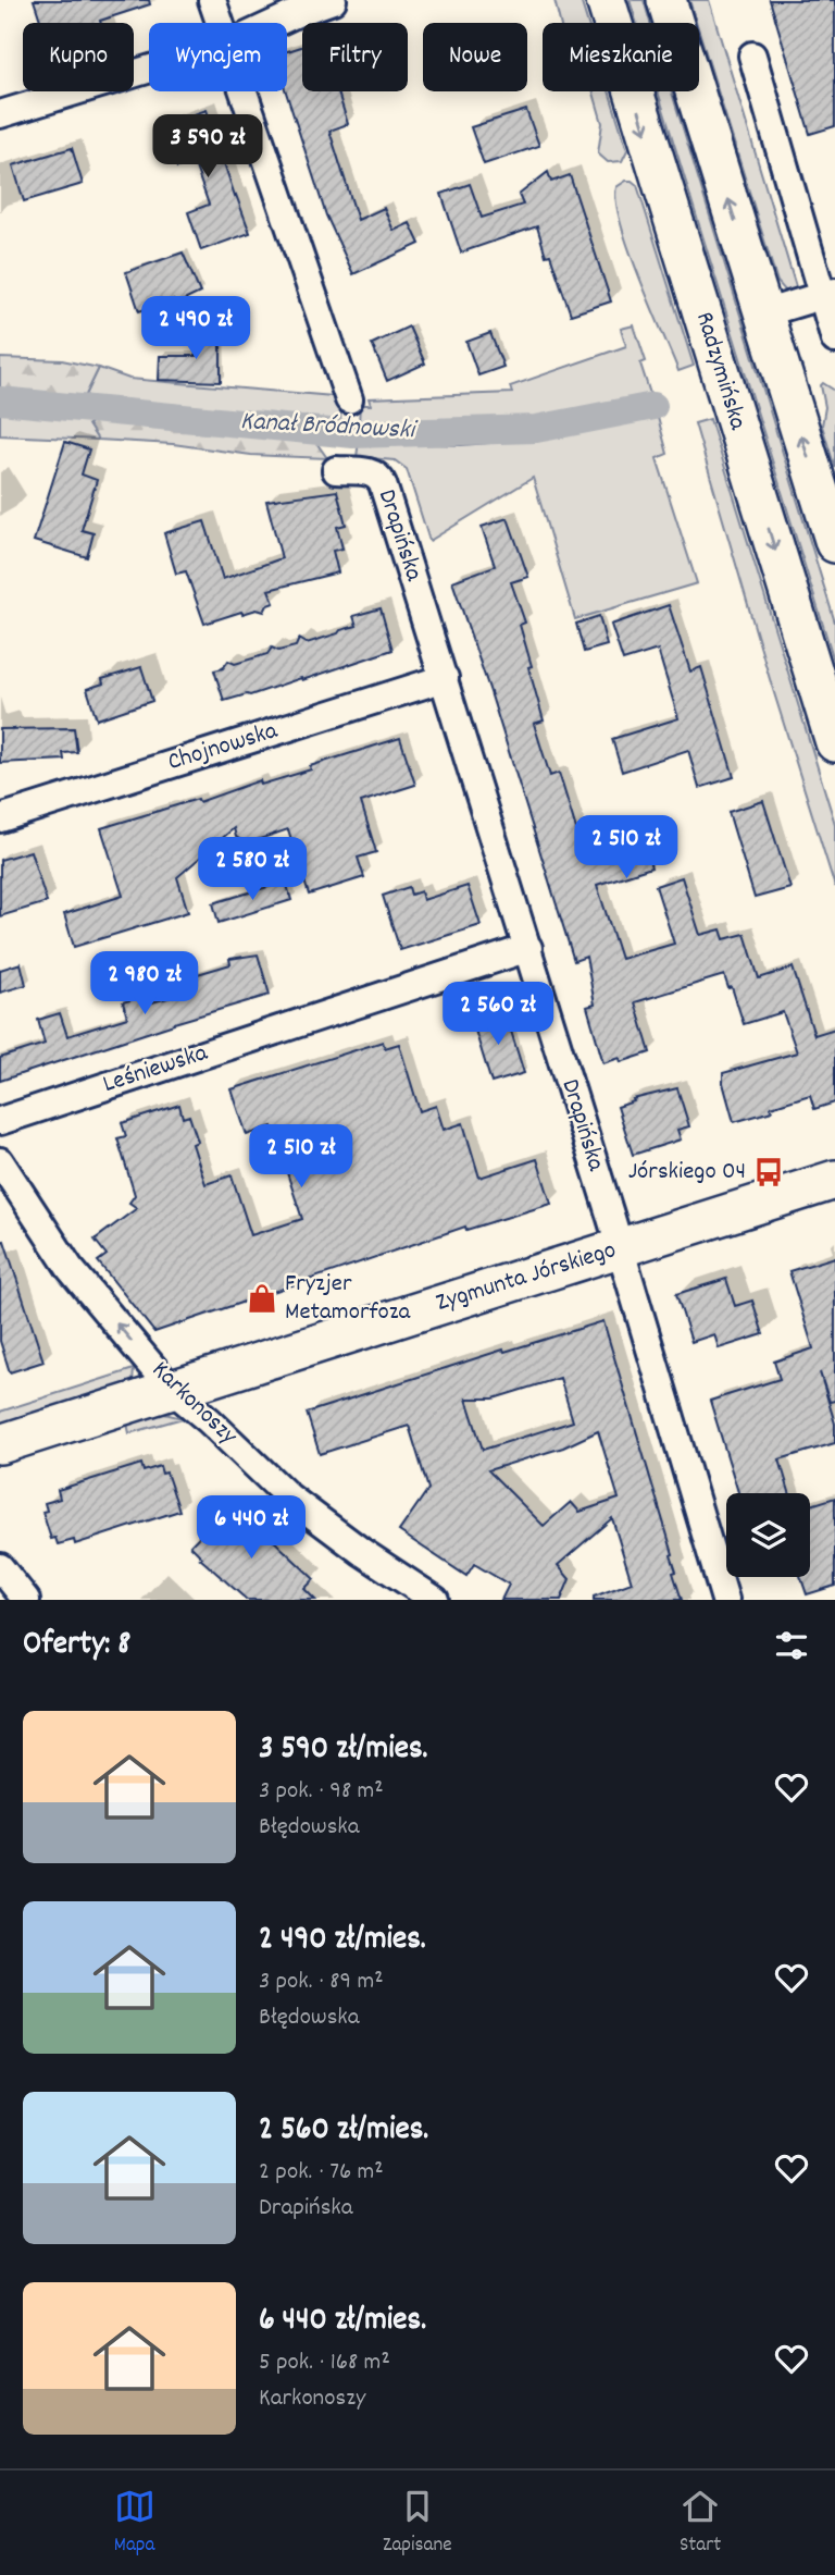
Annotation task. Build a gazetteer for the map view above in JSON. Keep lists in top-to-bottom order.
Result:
{
  "streets": {
    "main road": ["Radzymińska", "Zygmunta Jórskiego"],
    "street": [
      "Drapińska",
      "Chojnowska",
      "Leśniewska",
      "Karkonoszy"
    ]
  },
  "crossings": [
    ["Drapińska", "Chojnowska"],
    ["Drapińska", "Leśniewska"],
    ["Drapińska", "Zygmunta Jórskiego"],
    ["Zygmunta Jórskiego", "Karkonoszy"]
  ],
  "one_way": ["Karkonoszy"],
  "water": ["Kanał Bródnowski"],
  "places": {
    "bus stop": ["Jórskiego 04"],
    "shop": ["Fryzjer Metamorfoza"]
  },
  "page": {
    "chip": [
      "Kupno",
      "Wynajem",
      "Filtry",
      "Nowe",
      "Mieszkanie"
    ],
    "price": [
      "3 590 zł",
      "2 490 zł",
      "2 510 zł",
      "2 580 zł",
      "2 980 zł",
      "2 560 zł",
      "2 510 zł",
      "6 440 zł"
    ],
    "heading": "Oferty: 8",
    "list": [
      {
        "name": "3 590 zł/mies.",
        "note": "3 pok. · 98 m² · Błędowska"
      },
      {
        "name": "2 490 zł/mies.",
        "note": "3 pok. · 89 m² · Błędowska"
      },
      {
        "name": "2 560 zł/mies.",
        "note": "2 pok. · 76 m² · Drapińska"
      },
      {
        "name": "6 440 zł/mies.",
        "note": "5 pok. · 168 m² · Karkonoszy"
      }
    ],
    "tabs": ["Mapa", "Zapisane", "Start"]
  }
}
